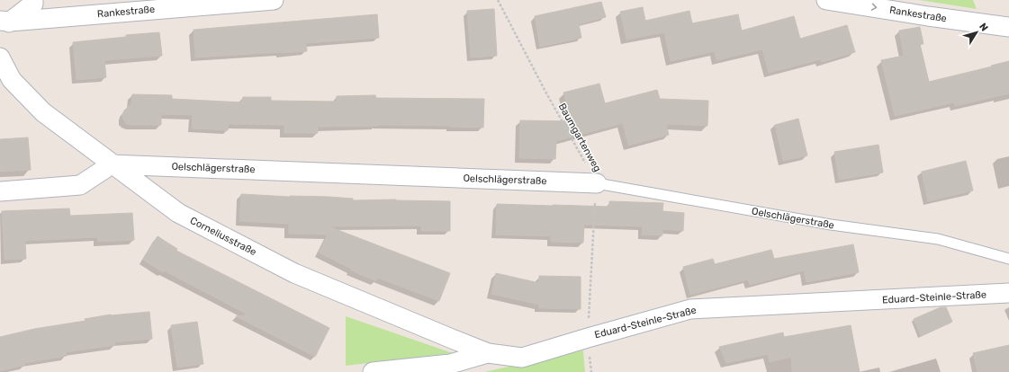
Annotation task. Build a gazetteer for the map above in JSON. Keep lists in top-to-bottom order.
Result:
{
  "streets": {
    "street": [
      "Rankestraße",
      "Oelschlägerstraße",
      "Corneliusstraße",
      "Eduard-Steinle-Straße"
    ],
    "path": ["Baumgartenweg"]
  },
  "crossings": [
    ["Baumgartenweg", "Oelschlägerstraße"],
    ["Baumgartenweg", "Eduard-Steinle-Straße"],
    ["Oelschlägerstraße", "Corneliusstraße"],
    ["Corneliusstraße", "Eduard-Steinle-Straße"]
  ],
  "one_way": ["Rankestraße"],
  "north": "top right"
}
